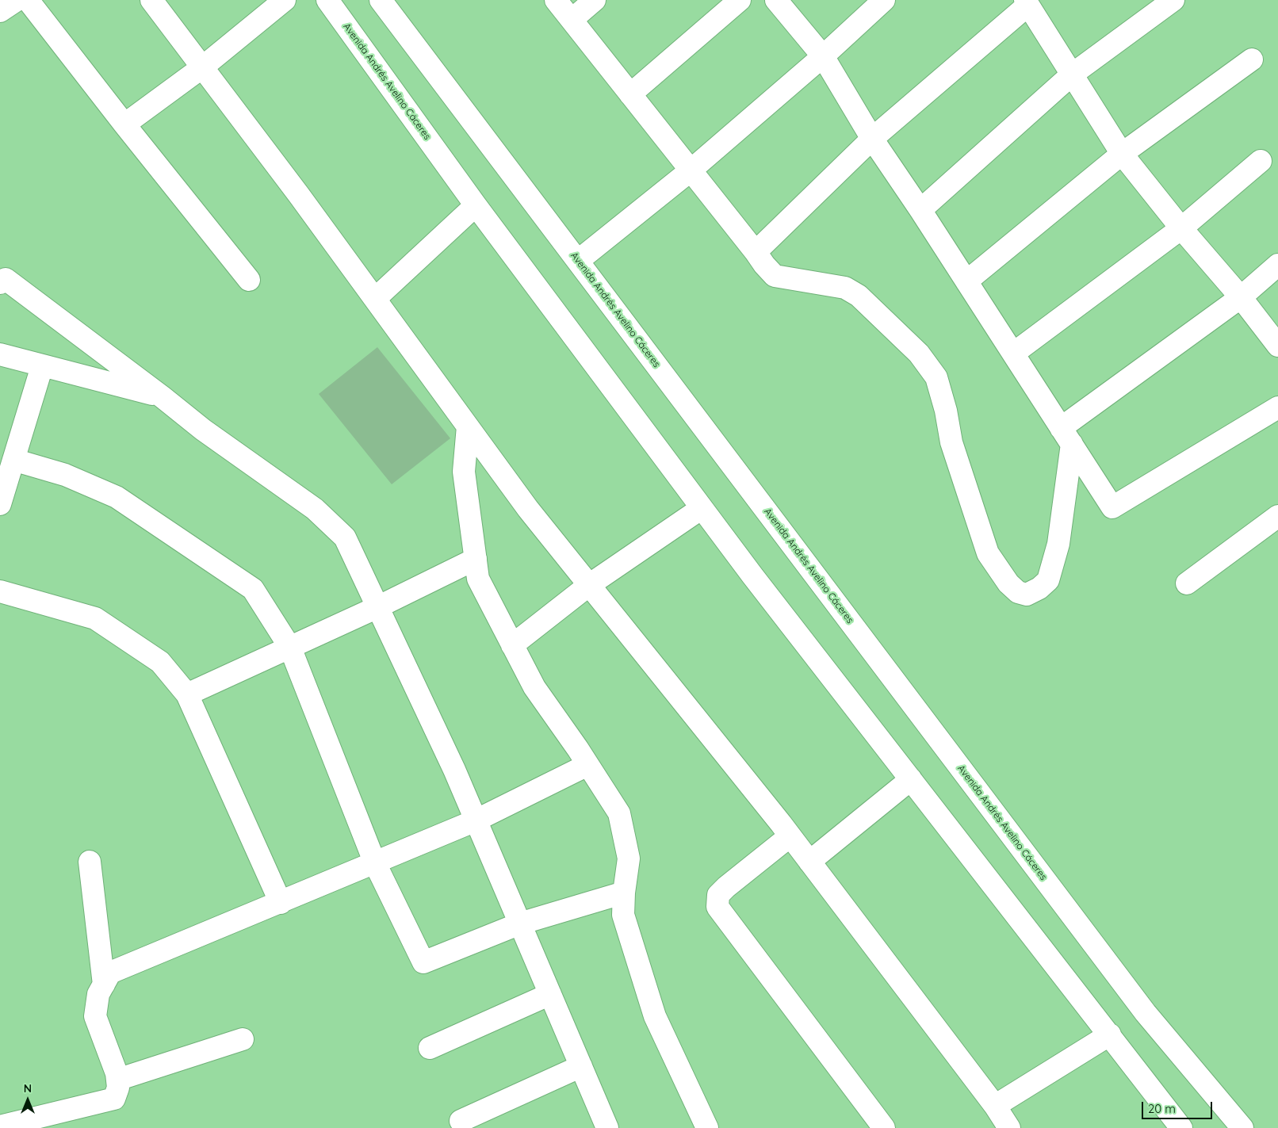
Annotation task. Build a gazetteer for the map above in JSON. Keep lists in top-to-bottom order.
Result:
{
  "streets": {
    "street": ["Avenida Andrés Avelino Cáceres"]
  },
  "scale_bar": "20 m",
  "north": "top"
}
